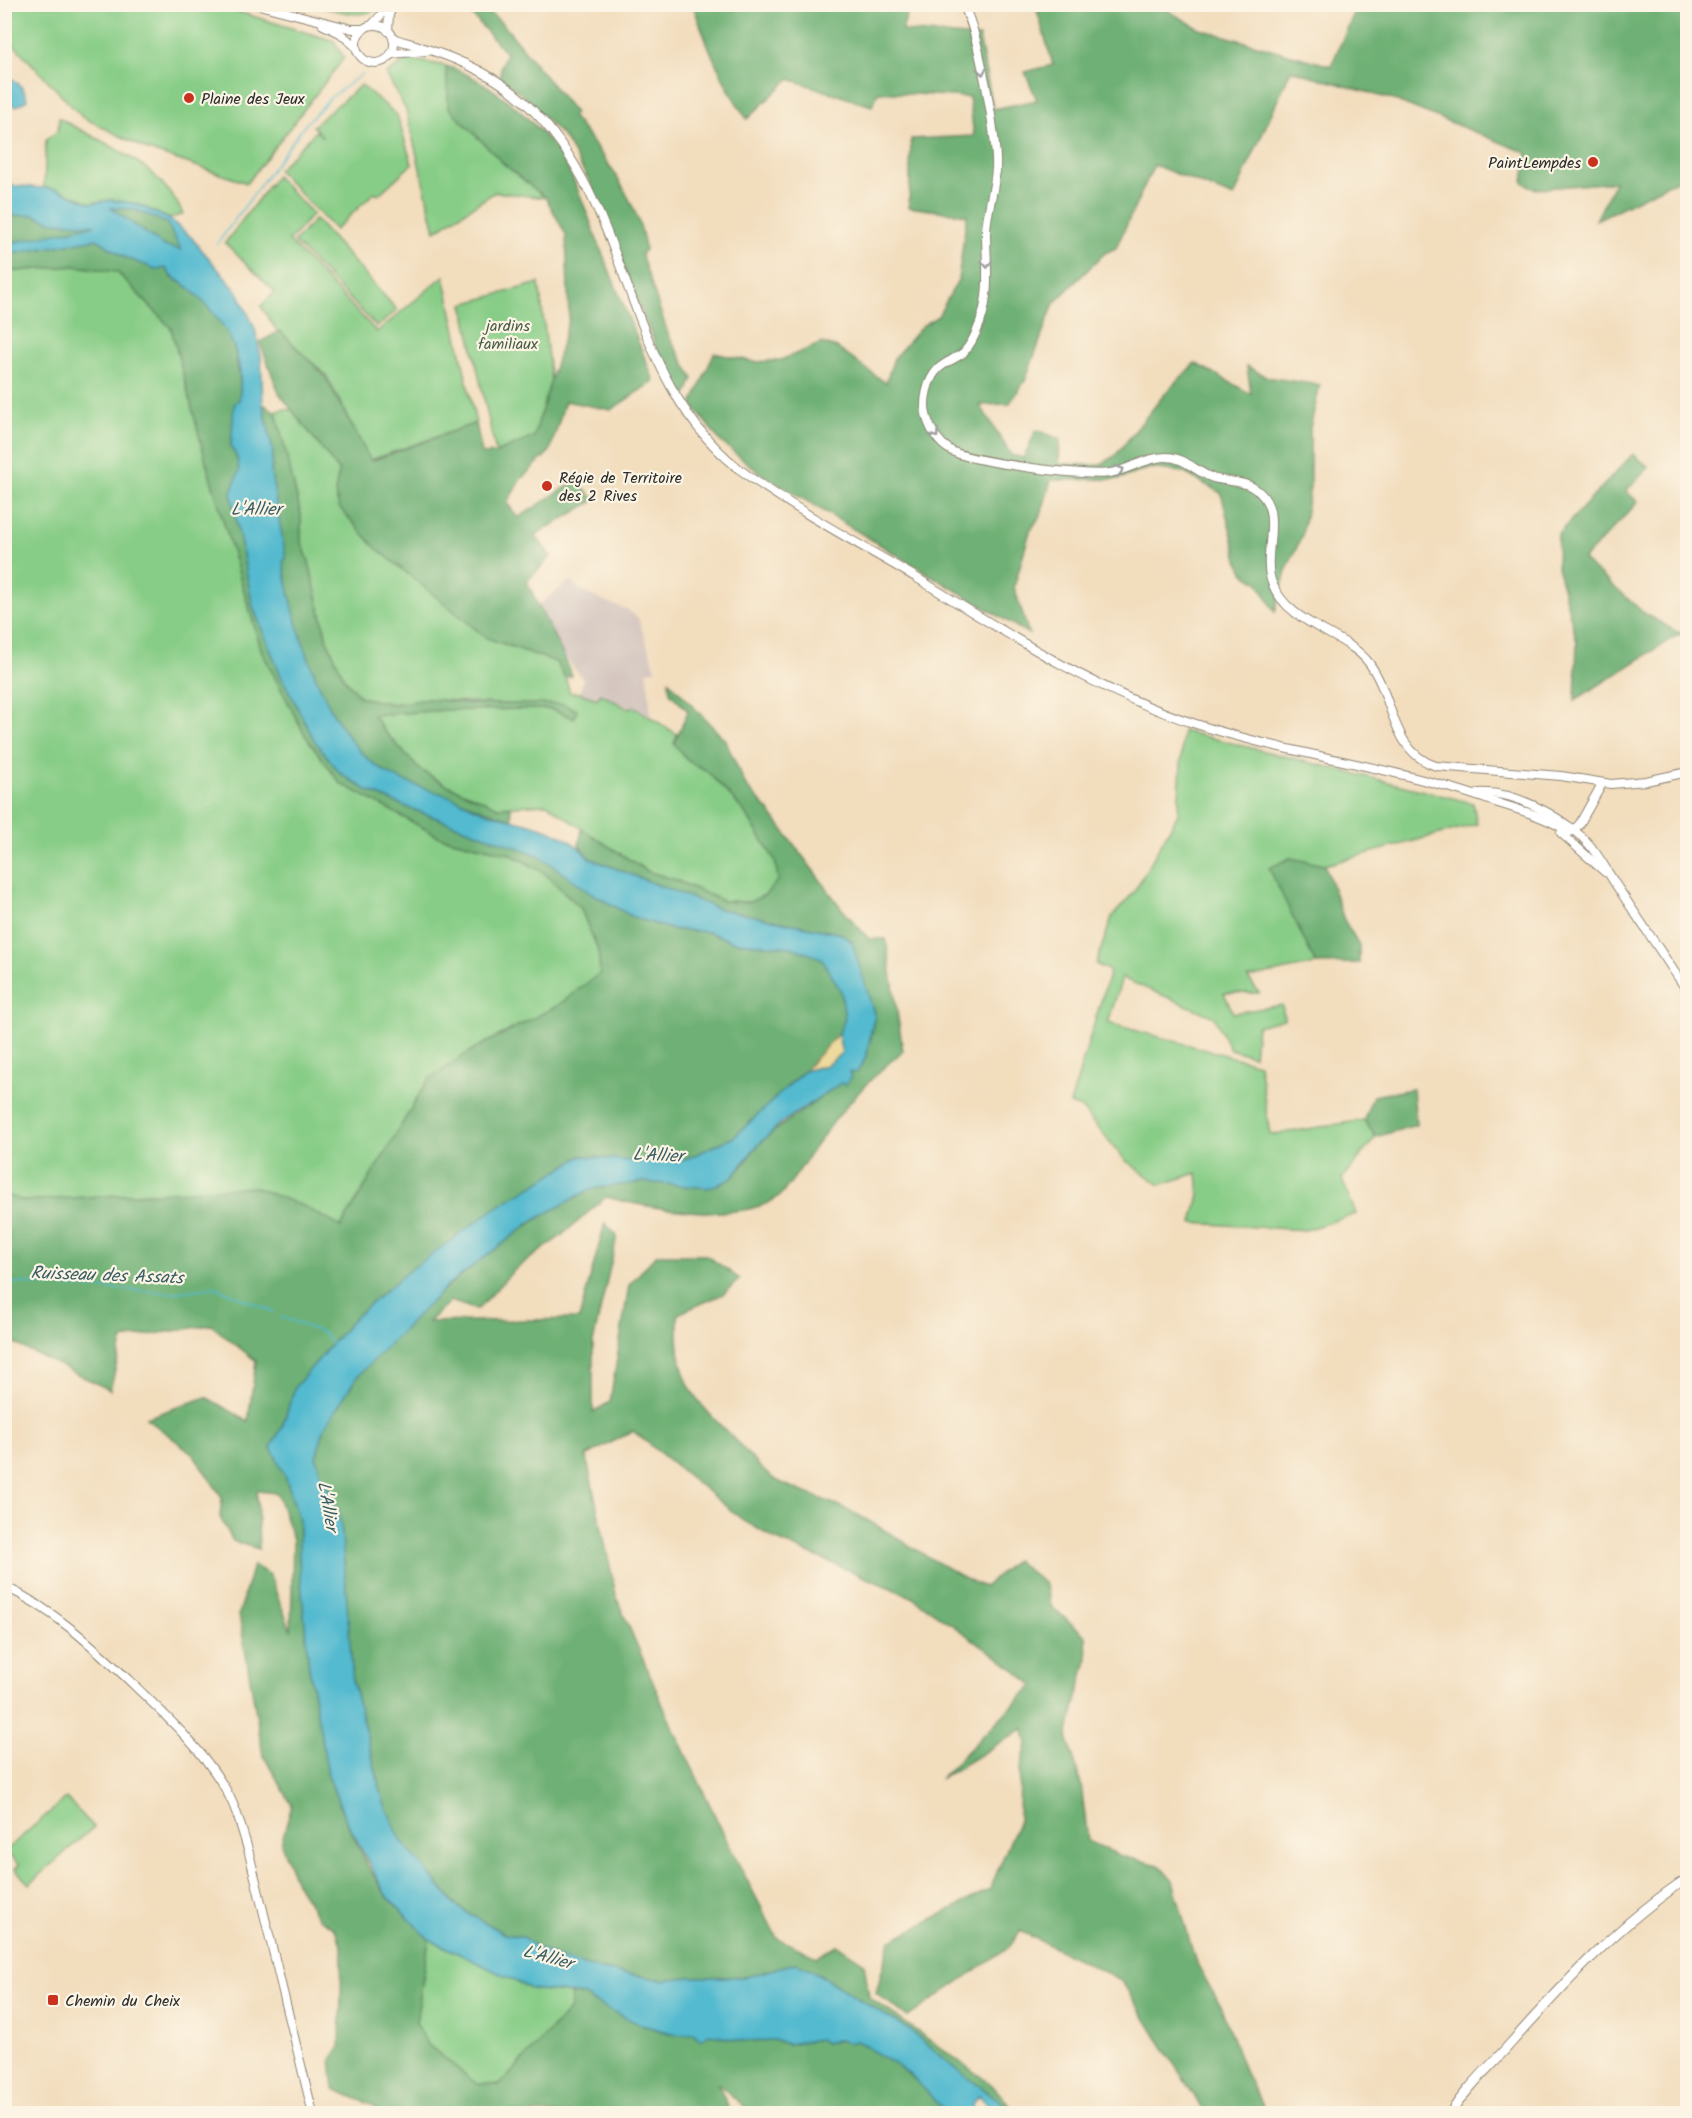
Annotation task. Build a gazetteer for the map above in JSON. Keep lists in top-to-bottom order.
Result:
{
  "water": ["L'Allier", "Ruisseau des Assats"],
  "parks": ["jardins familiaux"],
  "places": {
    "other": ["Plaine des Jeux", "PaintLempdes", "Régie de Territoire des 2 Rives"],
    "transit": ["Chemin du Cheix"]
  }
}
